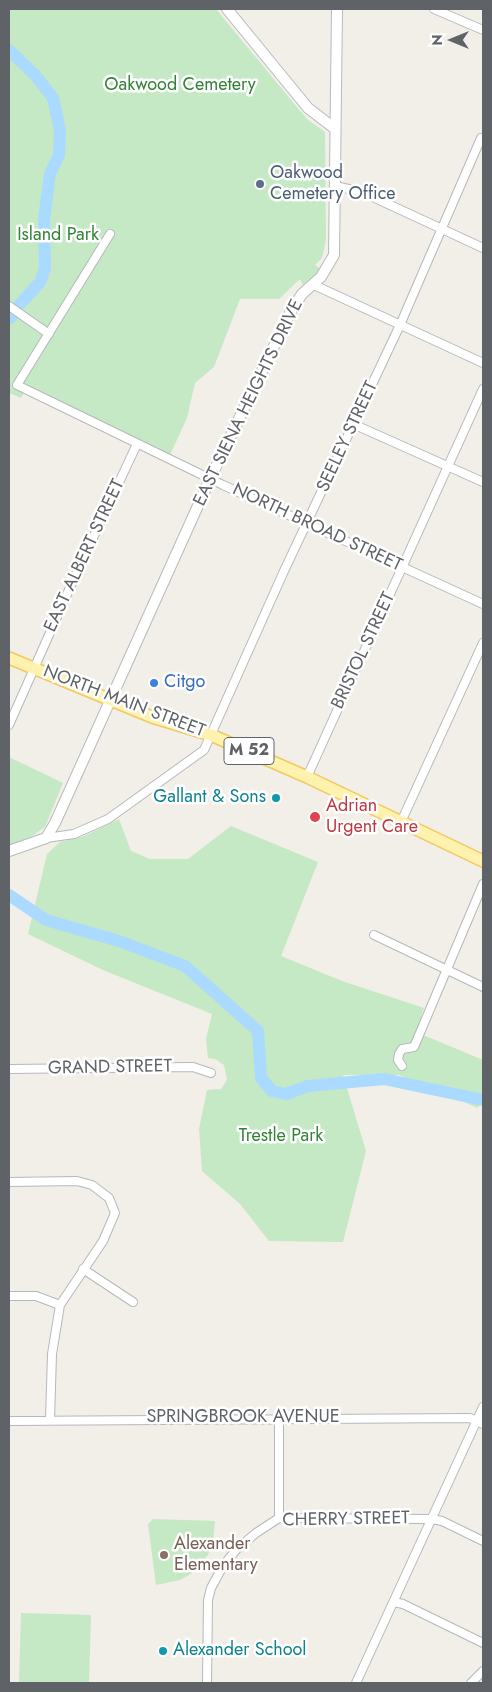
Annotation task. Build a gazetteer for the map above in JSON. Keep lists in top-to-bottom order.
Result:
{
  "streets": {
    "main road": ["NORTH MAIN STREET", "M 52"],
    "street": [
      "EAST SIENA HEIGHTS DRIVE",
      "SEELEY STREET",
      "NORTH BROAD STREET",
      "EAST ALBERT STREET",
      "BRISTOL STREET",
      "GRAND STREET",
      "SPRINGBROOK AVENUE",
      "CHERRY STREET"
    ]
  },
  "crossings": [
    ["EAST SIENA HEIGHTS DRIVE", "SEELEY STREET"],
    ["EAST SIENA HEIGHTS DRIVE", "NORTH BROAD STREET"],
    ["EAST SIENA HEIGHTS DRIVE", "NORTH MAIN STREET"],
    ["SEELEY STREET", "NORTH BROAD STREET"],
    ["SEELEY STREET", "NORTH MAIN STREET"],
    ["NORTH BROAD STREET", "EAST ALBERT STREET"],
    ["NORTH BROAD STREET", "BRISTOL STREET"],
    ["EAST ALBERT STREET", "NORTH MAIN STREET"],
    ["BRISTOL STREET", "NORTH MAIN STREET"]
  ],
  "parks": ["Oakwood Cemetery", "Island Park", "Trestle Park"],
  "places": [
    "Oakwood Cemetery Office",
    "Citgo",
    "Gallant & Sons",
    "Adrian Urgent Care",
    "Alexander Elementary",
    "Alexander School"
  ],
  "north": "left"
}
